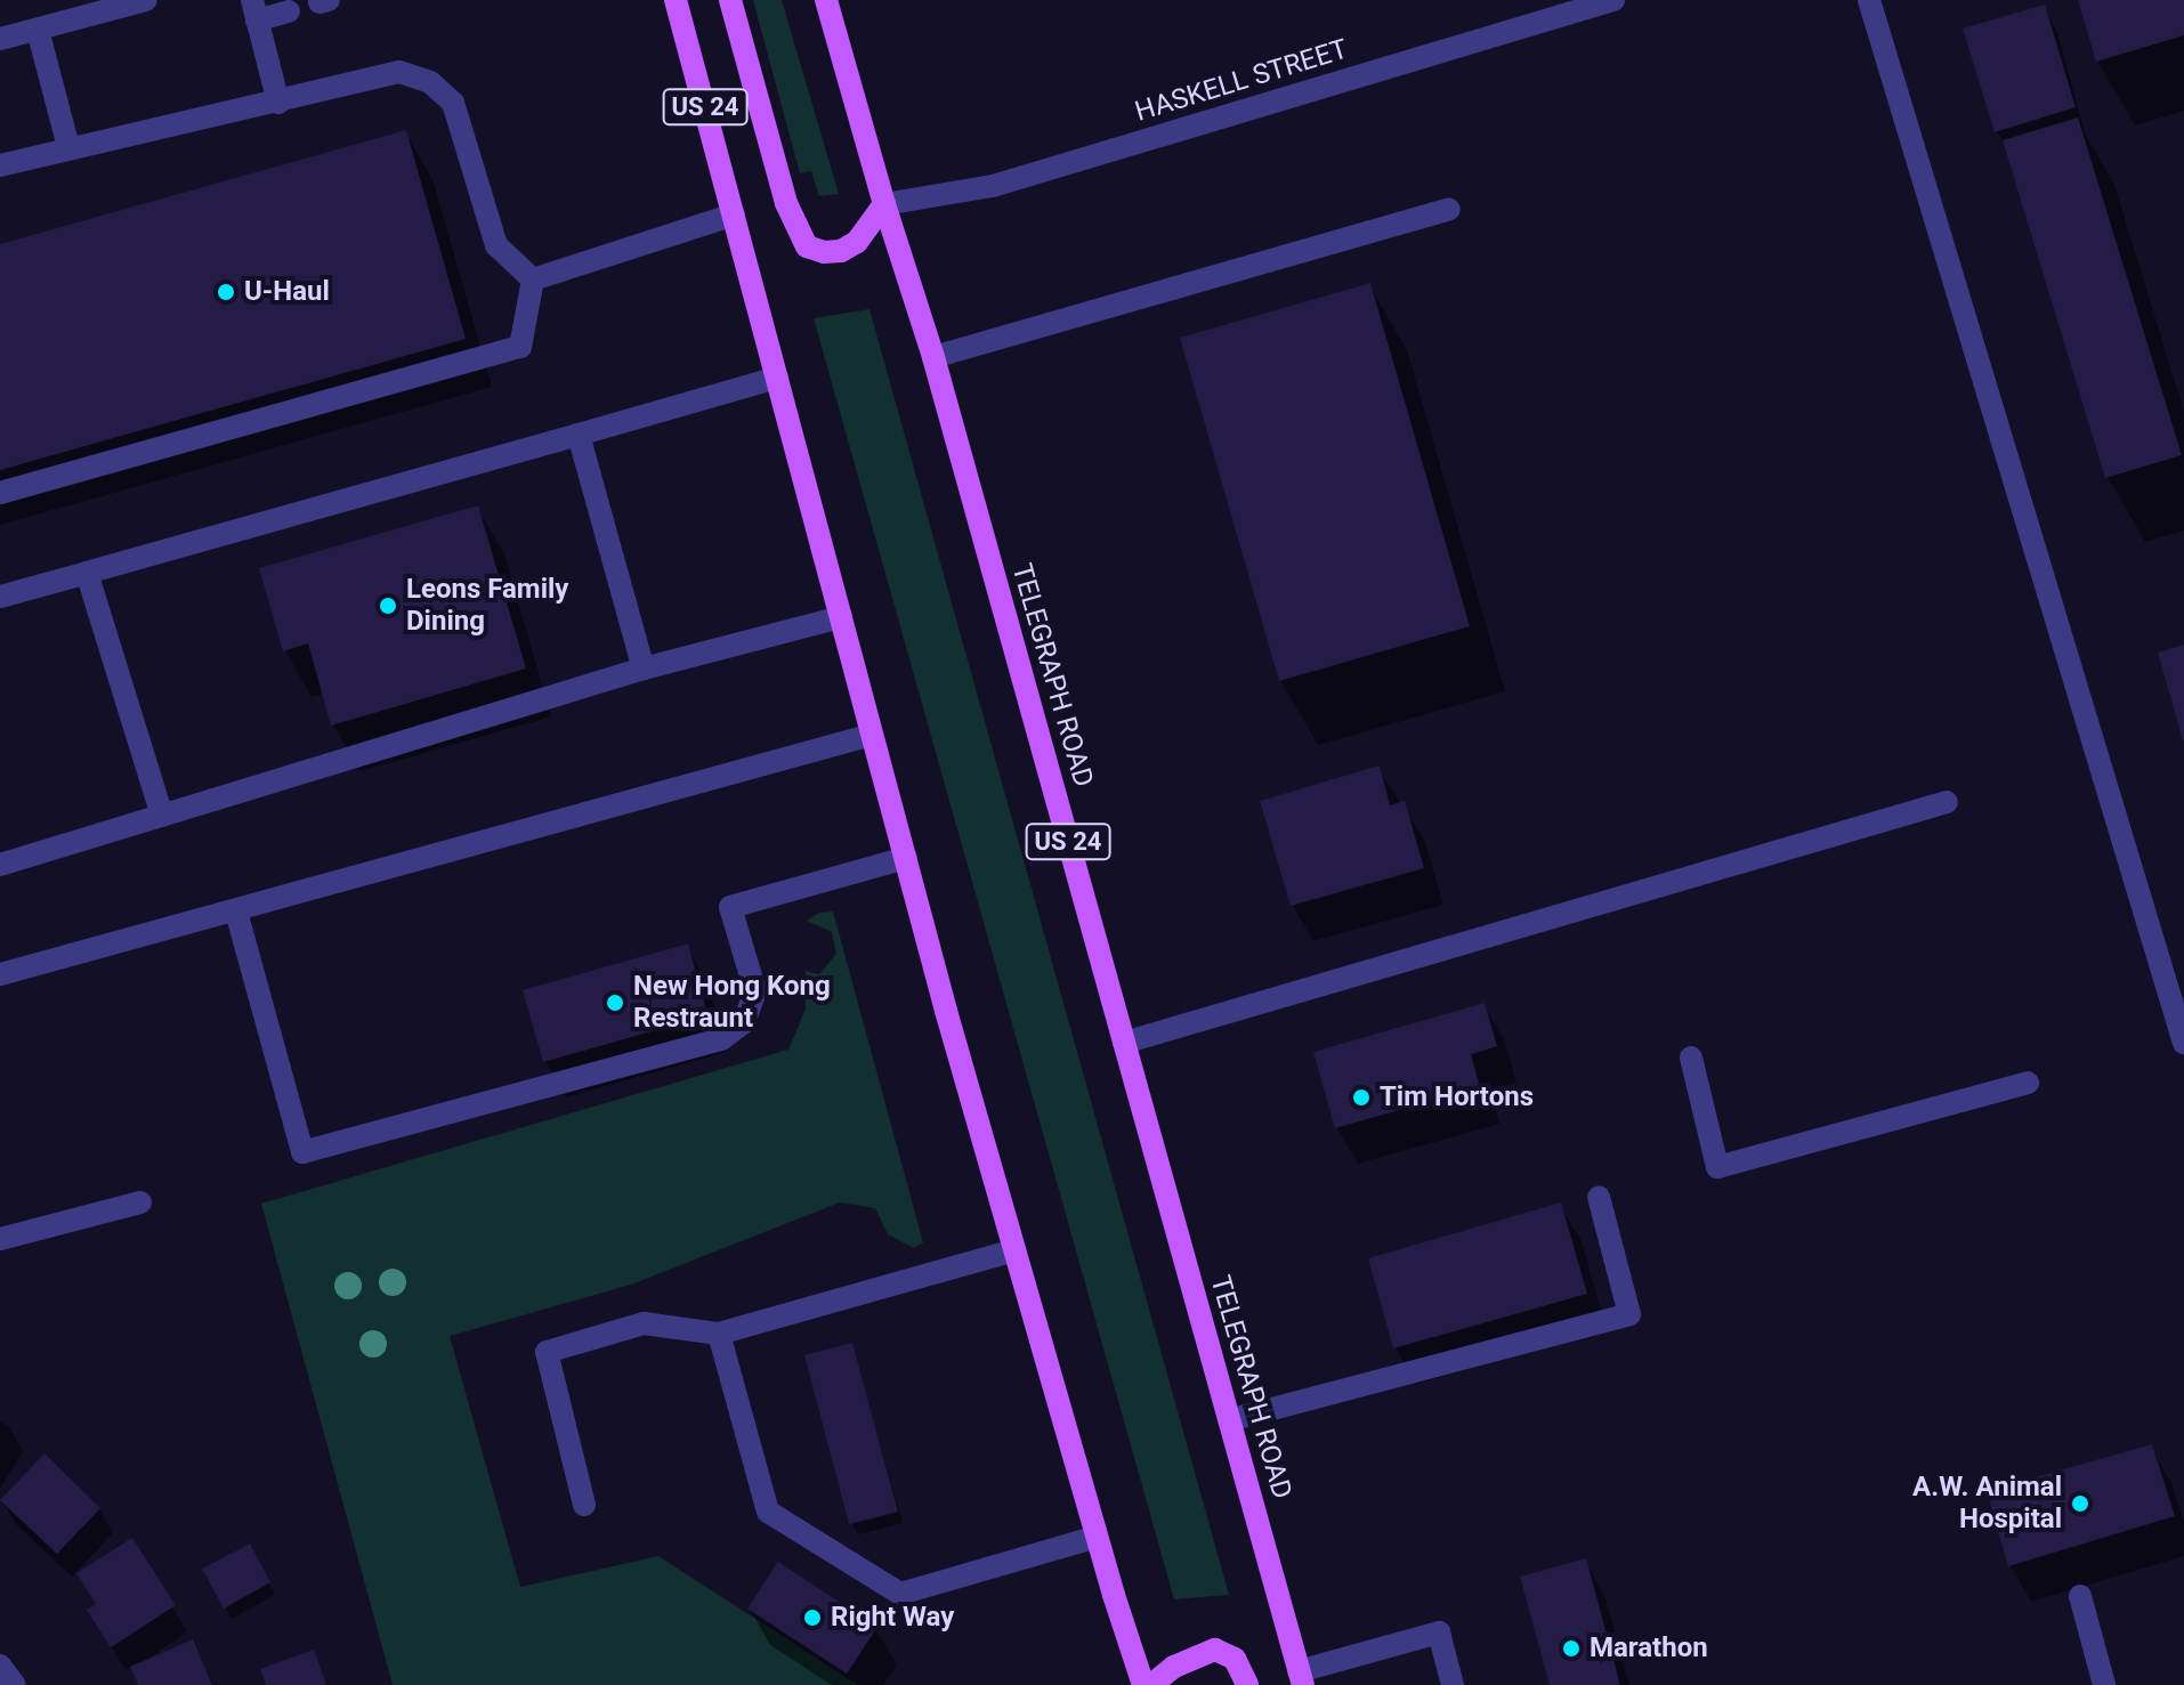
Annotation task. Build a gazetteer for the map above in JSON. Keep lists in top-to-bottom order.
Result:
{
  "streets": {
    "main road": ["US 24", "TELEGRAPH ROAD"],
    "street": ["HASKELL STREET"]
  },
  "crossings": [
    ["HASKELL STREET", "TELEGRAPH ROAD"]
  ],
  "places": [
    "U-Haul",
    "Leons Family Dining",
    "New Hong Kong Restraunt",
    "Tim Hortons",
    "A.W. Animal Hospital",
    "Right Way",
    "Marathon"
  ]
}
